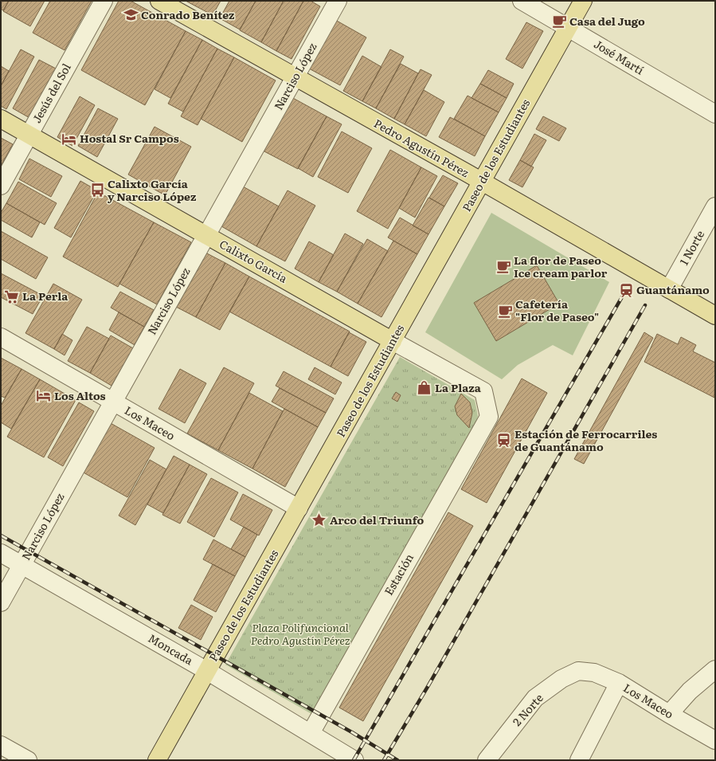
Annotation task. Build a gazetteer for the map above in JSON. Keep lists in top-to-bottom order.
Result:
{
  "streets": {
    "main road": ["Pedro Agustín Pérez", "Paseo de los Estudiantes", "Calixto García"],
    "street": [
      "José Martí",
      "Narciso López",
      "Jesús del Sol",
      "1 Norte",
      "Los Maceo",
      "Estación",
      "Moncada",
      "2 Norte"
    ]
  },
  "crossings": [
    ["José Martí", "Paseo de los Estudiantes"],
    ["Narciso López", "Pedro Agustín Pérez"],
    ["Narciso López", "Calixto García"],
    ["Narciso López", "Los Maceo"],
    ["Narciso López", "Moncada"],
    ["Jesús del Sol", "Calixto García"],
    ["Pedro Agustín Pérez", "Paseo de los Estudiantes"],
    ["Pedro Agustín Pérez", "1 Norte"],
    ["Paseo de los Estudiantes", "Calixto García"],
    ["Paseo de los Estudiantes", "Los Maceo"],
    ["Paseo de los Estudiantes", "Moncada"],
    ["Calixto García", "Estación"],
    ["Los Maceo", "2 Norte"],
    ["Estación", "Moncada"]
  ],
  "parks": ["Plaza Polifuncional Pedro Agustín Pérez"],
  "places": {
    "school or university": ["Conrado Benítez"],
    "cafe": ["Casa del Jugo", "La flor de Paseo Ice cream parlor", "Cafetería \"Flor de Paseo\""],
    "hotel": ["Hostal Sr Campos", "Los Altos"],
    "bus stop": ["Calixto García y Narciso López"],
    "station": ["Guantánamo", "Estación de Ferrocarriles de Guantánamo"],
    "supermarket": ["La Perla"],
    "shop": ["La Plaza"],
    "place": ["Arco del Triunfo"]
  }
}
